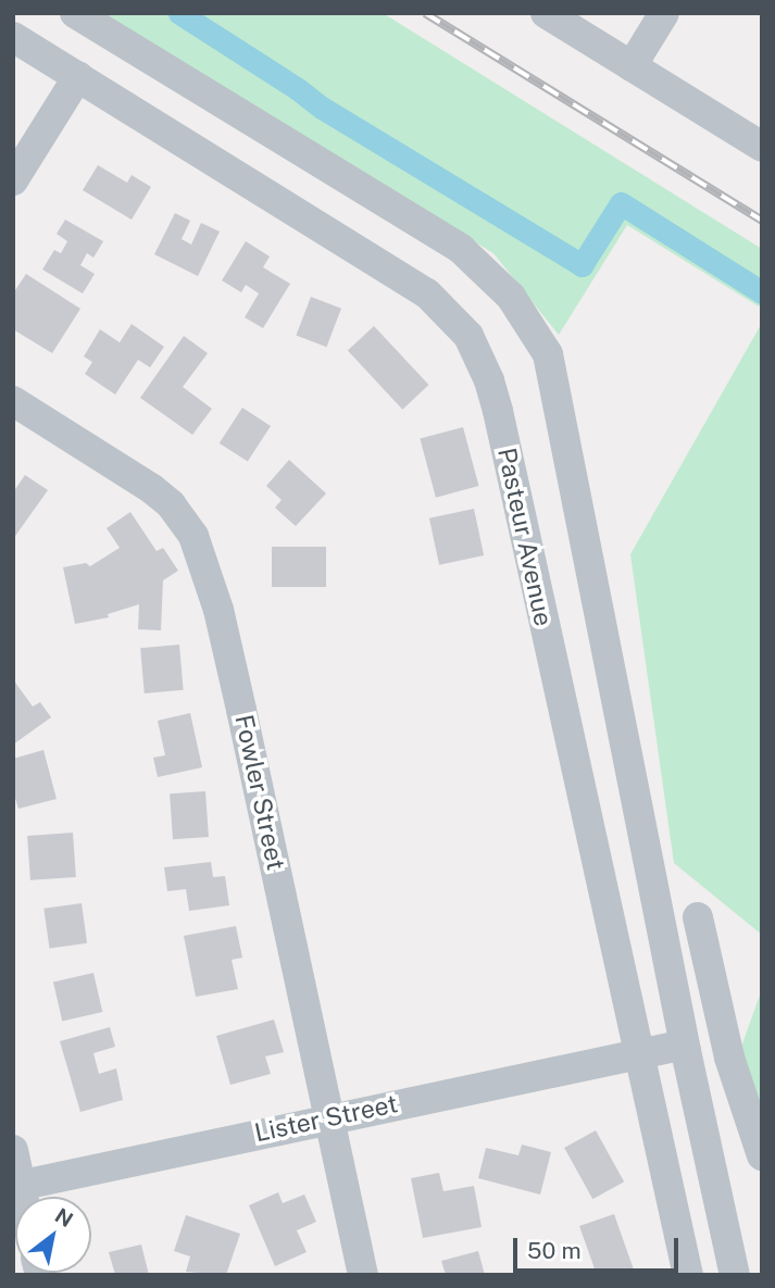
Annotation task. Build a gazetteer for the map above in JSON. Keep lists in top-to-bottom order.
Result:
{
  "streets": {
    "street": ["Pasteur Avenue", "Fowler Street", "Lister Street"]
  },
  "crossings": [
    ["Pasteur Avenue", "Lister Street"],
    ["Fowler Street", "Lister Street"]
  ],
  "scale_bar": "50 m",
  "north": "top right"
}
